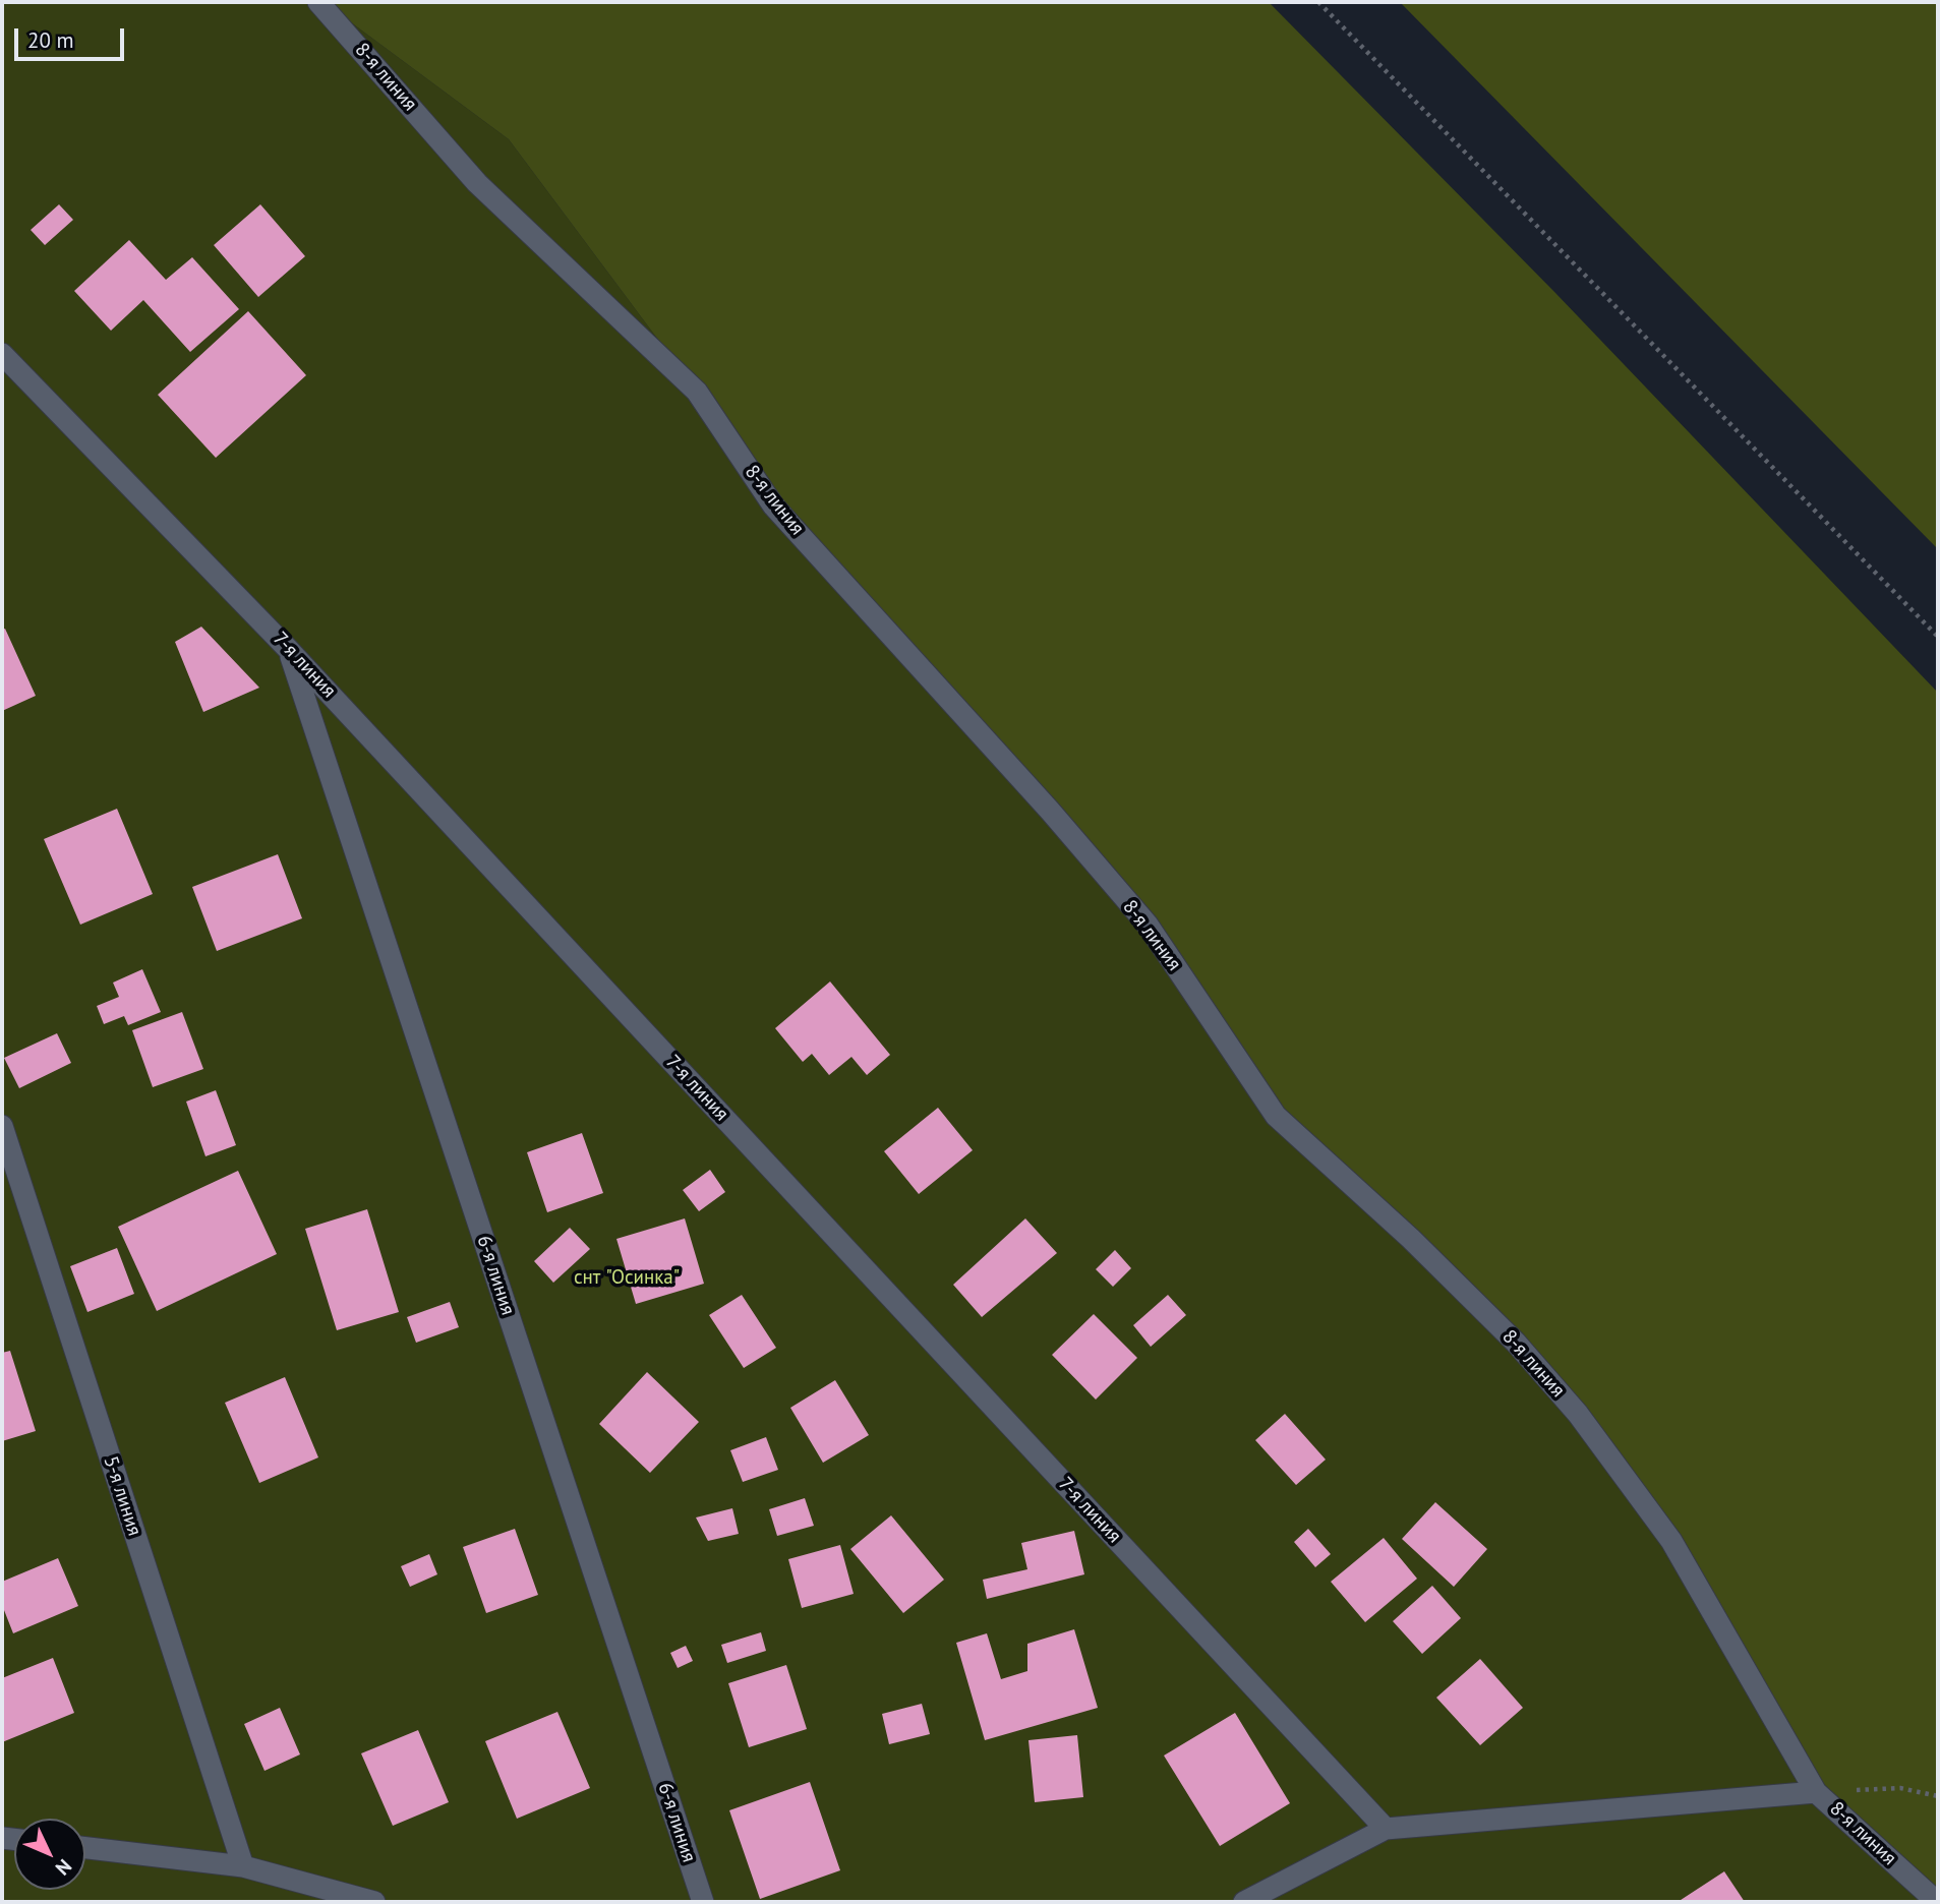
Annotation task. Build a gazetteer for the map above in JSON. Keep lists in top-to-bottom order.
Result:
{
  "streets": {
    "street": [
      "8-я линия",
      "7-я линия",
      "6-я линия",
      "5-я линия"
    ]
  },
  "crossings": [
    ["7-я линия", "6-я линия"]
  ],
  "parks": ["снт \"Осинка\""],
  "scale_bar": "20 m",
  "north": "bottom right"
}
